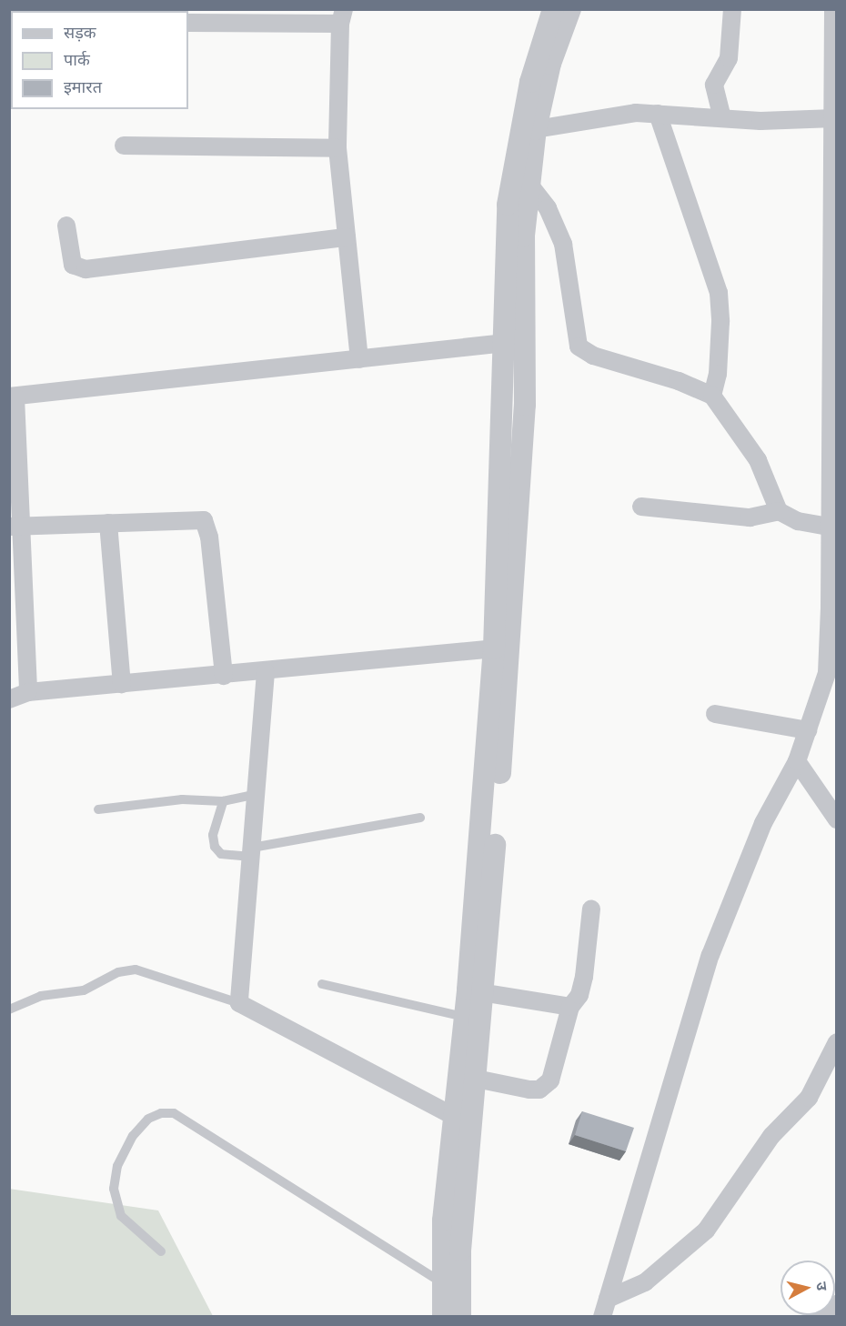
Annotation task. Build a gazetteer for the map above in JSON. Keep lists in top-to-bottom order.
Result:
{
  "legend": ["सड़क", "पार्क", "इमारत"],
  "north": "right"
}
